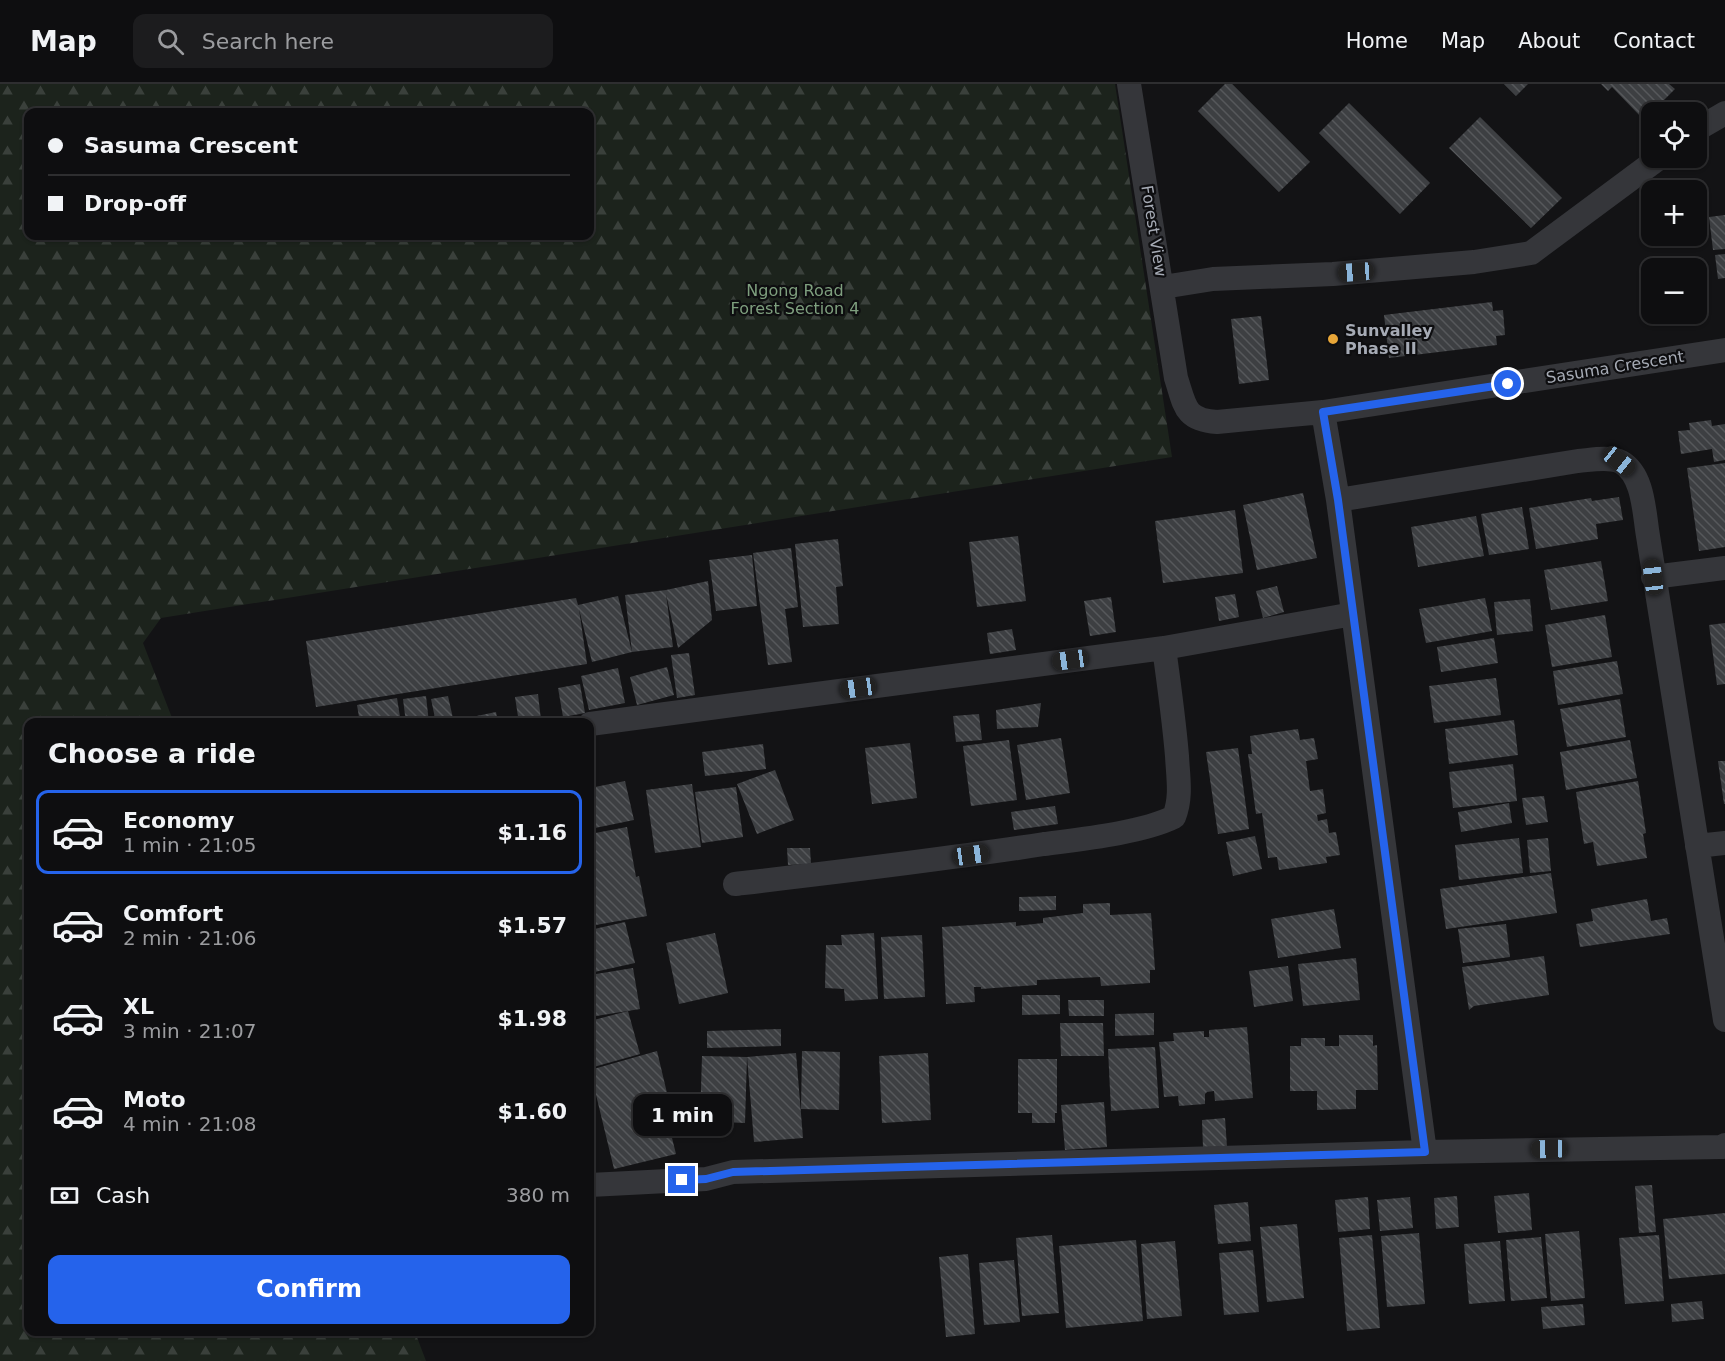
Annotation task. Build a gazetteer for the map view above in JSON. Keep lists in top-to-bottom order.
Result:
{
  "streets": {
    "street": ["Forest View", "Sasuma Crescent"]
  },
  "crossings": [
    ["Forest View", "Sasuma Crescent"]
  ],
  "parks": ["Ngong Road Forest Section 4"],
  "places": ["Sunvalley Phase II"],
  "page": {
    "header": "Map",
    "search": "Search here",
    "nav": [
      "Home",
      "Map",
      "About",
      "Contact"
    ],
    "map_buttons": ["+", "−"],
    "banner": ["Sasuma Crescent", "Drop-off"],
    "heading": "Choose a ride",
    "list": [
      {
        "name": "Economy",
        "note": "1 min · 21:05",
        "value": "$1.16"
      },
      {
        "name": "Comfort",
        "note": "2 min · 21:06",
        "value": "$1.57"
      },
      {
        "name": "XL",
        "note": "3 min · 21:07",
        "value": "$1.98"
      },
      {
        "name": "Moto",
        "note": "4 min · 21:08",
        "value": "$1.60"
      }
    ],
    "bubble": "1 min",
    "pay": ["Cash", "380 m"],
    "buttons": "Confirm"
  }
}
